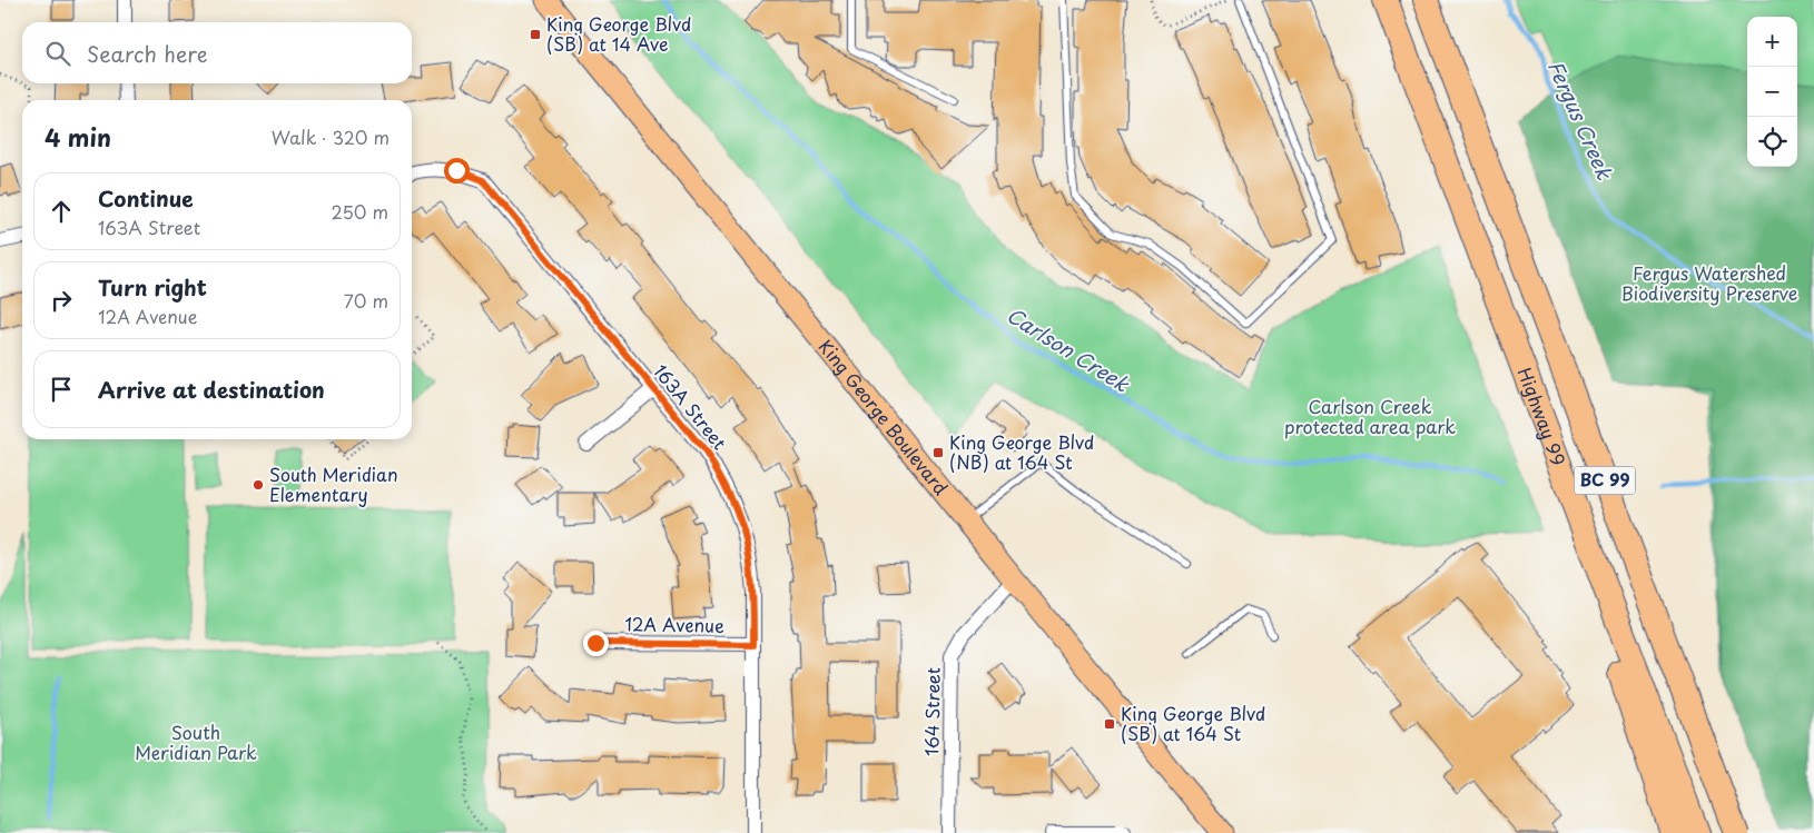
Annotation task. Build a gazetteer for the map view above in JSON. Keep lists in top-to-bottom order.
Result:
{
  "streets": {
    "highway": ["Highway 99", "BC 99"],
    "main road": ["King George Boulevard"],
    "street": ["163A Street", "12A Avenue", "164 Street"]
  },
  "crossings": [
    ["163A Street", "12A Avenue"],
    ["King George Boulevard", "164 Street"]
  ],
  "water": ["Fergus Creek", "Carlson Creek"],
  "parks": ["Fergus Watershed Biodiversity Preserve", "Carlson Creek protected area park", "South Meridian Park"],
  "places": {
    "transit": ["King George Blvd (SB) at 14 Ave", "King George Blvd (NB) at 164 St", "King George Blvd (SB) at 164 St"],
    "other": ["South Meridian Elementary"]
  },
  "page": {
    "map_buttons": ["+", "−"],
    "search": "Search here",
    "heading": ["4 min", "Walk · 320 m"],
    "list": [
      ["Continue", "163A Street", "250 m"],
      ["Turn right", "12A Avenue", "70 m"],
      "Arrive at destination"
    ]
  }
}
